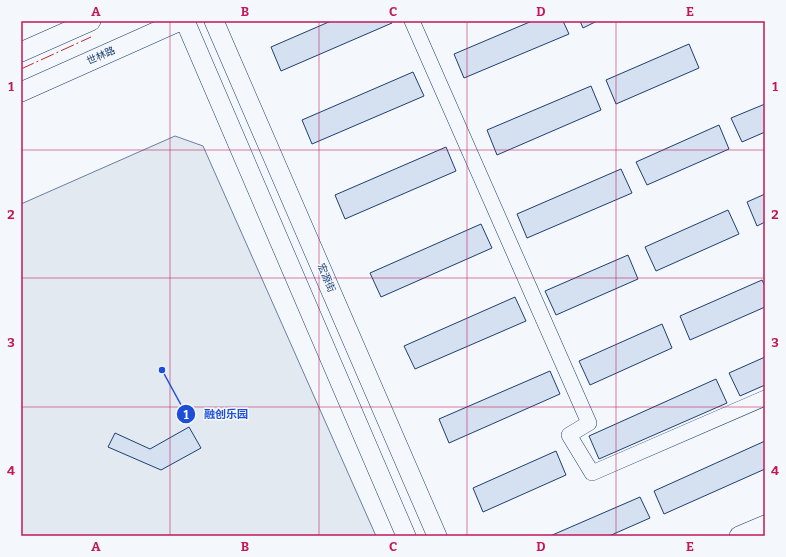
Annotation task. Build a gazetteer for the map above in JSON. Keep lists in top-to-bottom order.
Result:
{
  "streets": {
    "main road": ["世林路", "宏源街"]
  },
  "places": ["融创乐园"],
  "grid": {
    "columns": [
      "A",
      "B",
      "C",
      "D",
      "E"
    ],
    "rows": [
      "1",
      "2",
      "3",
      "4"
    ]
  }
}
